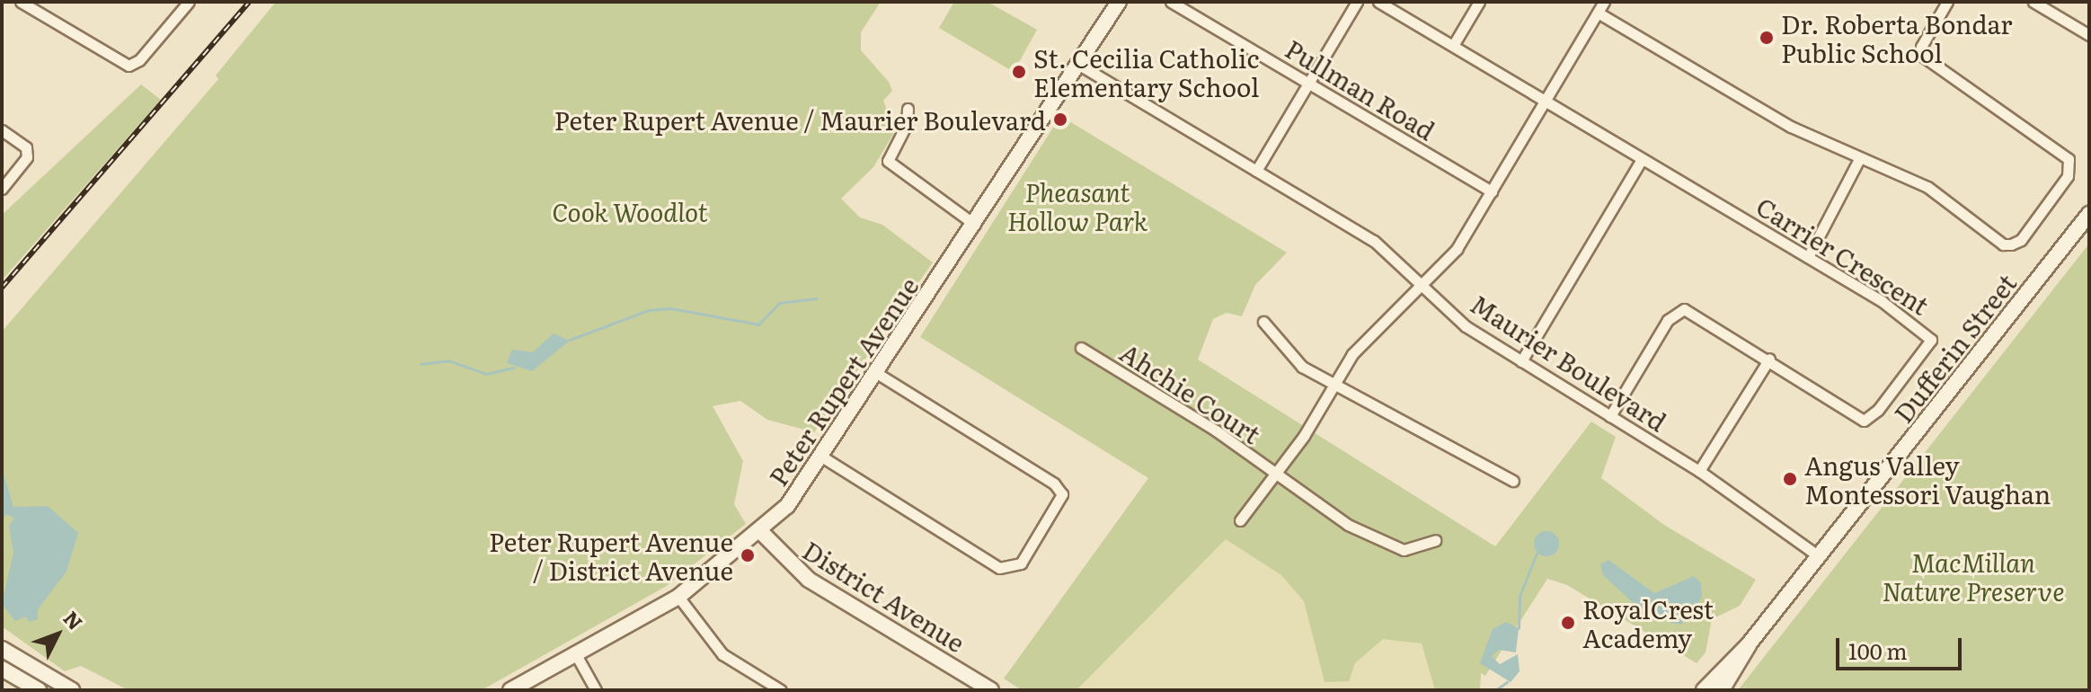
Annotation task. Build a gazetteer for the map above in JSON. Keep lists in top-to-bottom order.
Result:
{
  "streets": {
    "street": [
      "Pullman Road",
      "Carrier Crescent",
      "Dufferin Street",
      "Maurier Boulevard",
      "Peter Rupert Avenue",
      "Ahchie Court",
      "District Avenue"
    ]
  },
  "crossings": [
    ["Carrier Crescent", "Maurier Boulevard"],
    ["Dufferin Street", "Maurier Boulevard"],
    ["Maurier Boulevard", "Peter Rupert Avenue"],
    ["Peter Rupert Avenue", "District Avenue"]
  ],
  "parks": ["Pheasant Hollow Park", "Cook Woodlot", "MacMillan Nature Preserve"],
  "places": [
    "Dr. Roberta Bondar Public School",
    "St. Cecilia Catholic Elementary School",
    "Peter Rupert Avenue / Maurier Boulevard",
    "Angus Valley Montessori Vaughan",
    "Peter Rupert Avenue / District Avenue",
    "RoyalCrest Academy"
  ],
  "scale_bar": "100 m",
  "north": "top right"
}
